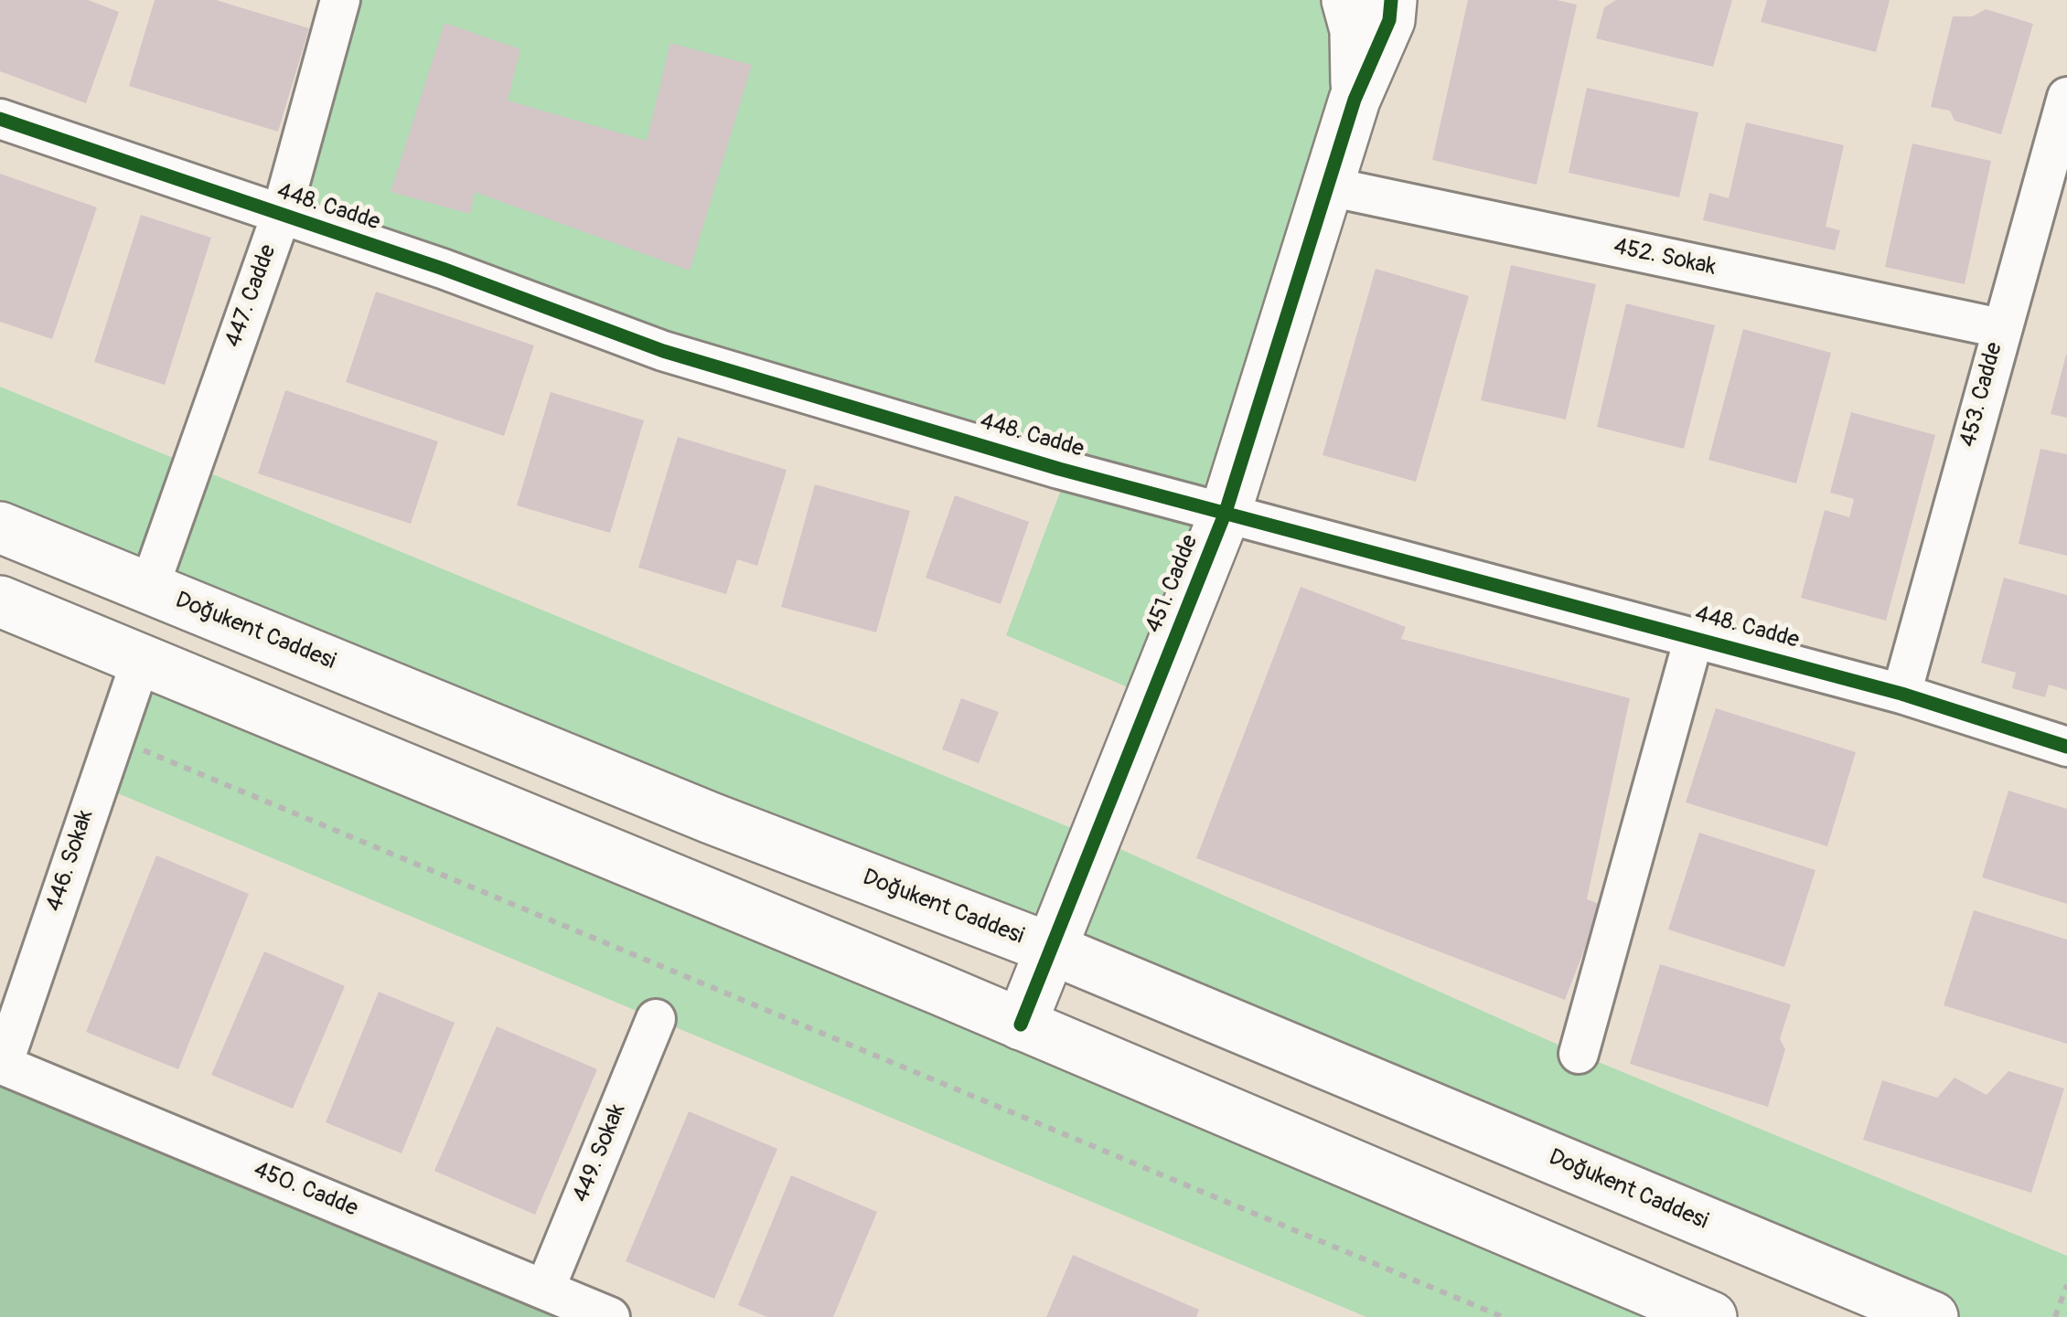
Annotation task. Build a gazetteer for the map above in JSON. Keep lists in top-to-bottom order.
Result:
{
  "streets": {
    "main road": ["451. Cadde", "Doğukent Caddesi"],
    "street": [
      "448. Cadde",
      "452. Sokak",
      "447. Cadde",
      "453. Cadde",
      "446. Sokak",
      "449. Sokak",
      "450. Cadde"
    ]
  },
  "crossings": [
    ["448. Cadde", "447. Cadde"],
    ["448. Cadde", "453. Cadde"],
    ["448. Cadde", "451. Cadde"],
    ["452. Sokak", "453. Cadde"],
    ["452. Sokak", "451. Cadde"],
    ["447. Cadde", "Doğukent Caddesi"],
    ["451. Cadde", "Doğukent Caddesi"],
    ["446. Sokak", "450. Cadde"],
    ["449. Sokak", "450. Cadde"]
  ]
}
